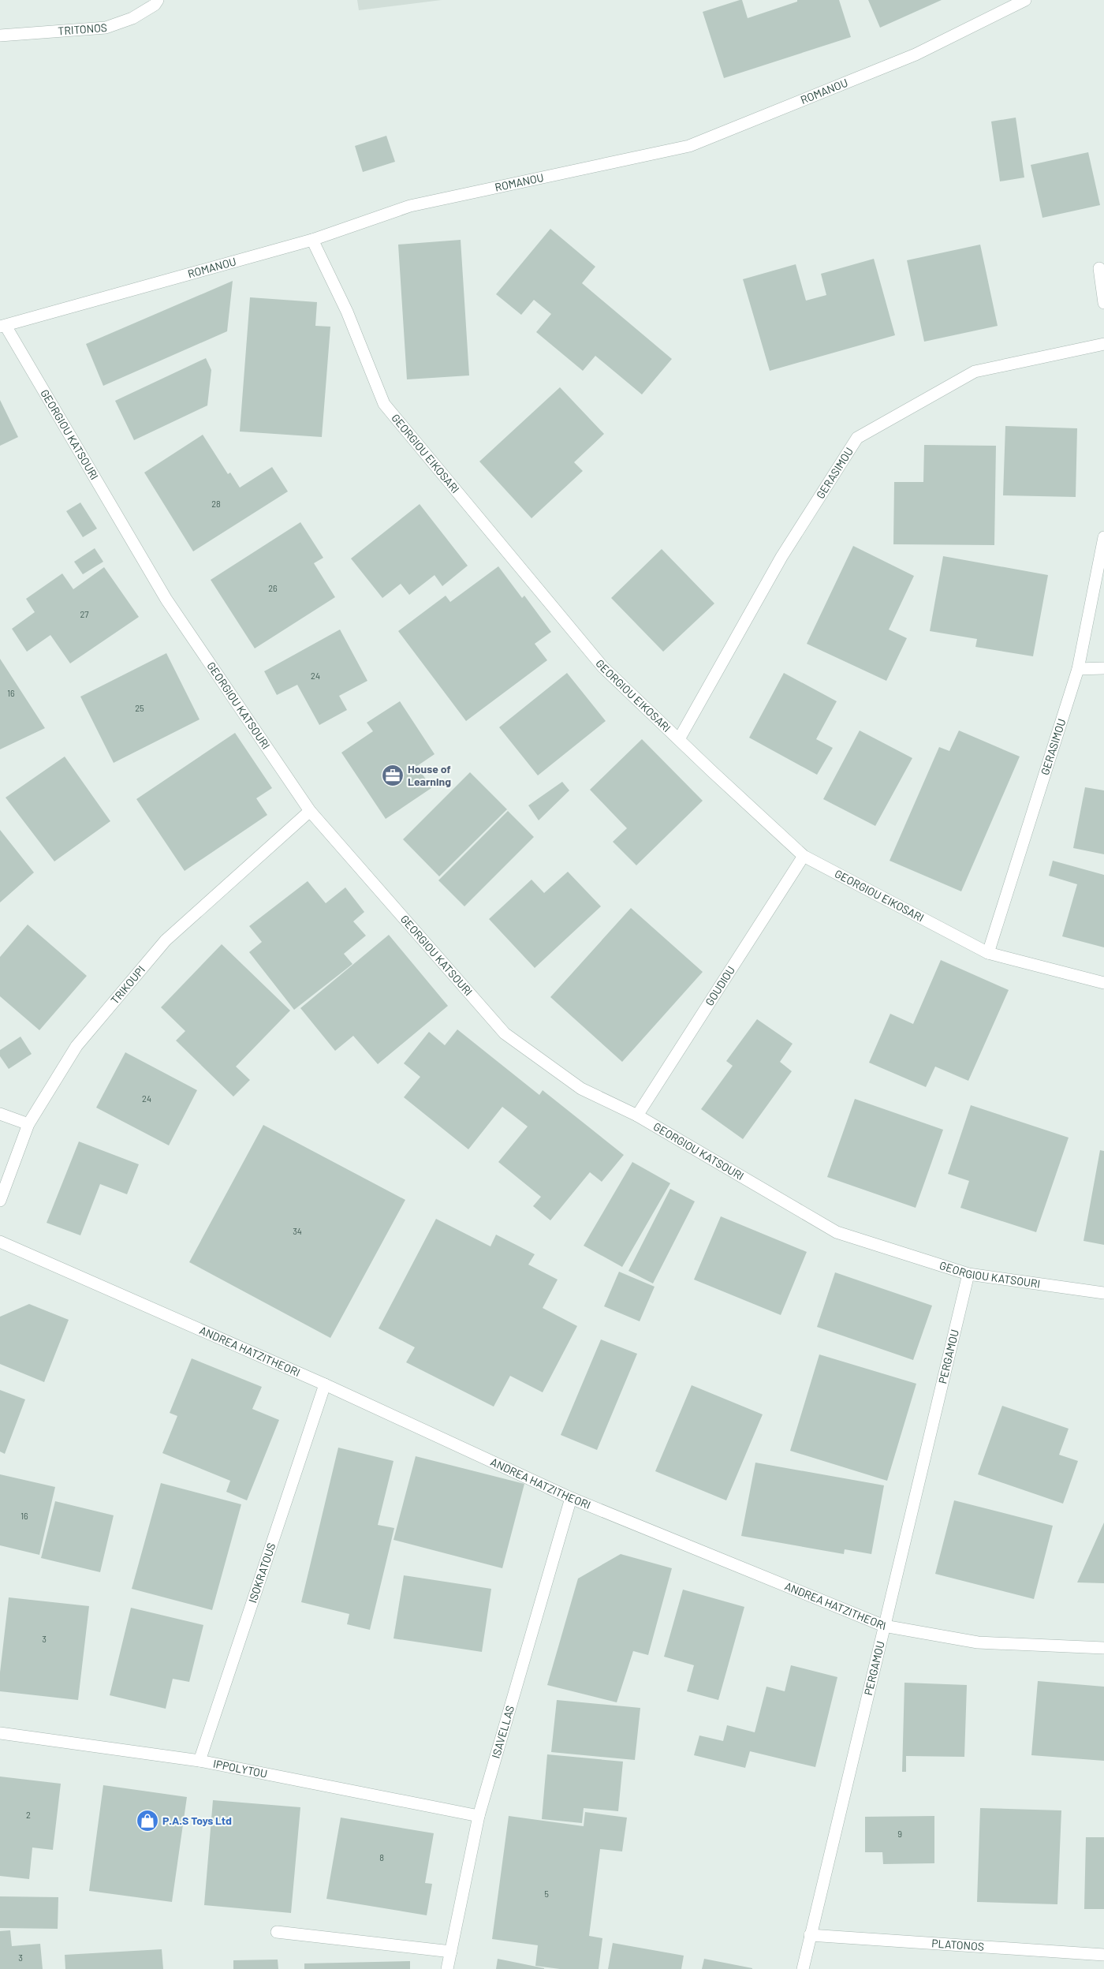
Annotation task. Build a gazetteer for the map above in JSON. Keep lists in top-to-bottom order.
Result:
{
  "streets": {
    "street": [
      "TRITONOS",
      "ROMANOU",
      "GEORGIOU KATSOURI",
      "GEORGIOU EIKOSARI",
      "GERASIMOU",
      "TRIKOUPI",
      "GOUDIOU",
      "ANDREA HATZITHEORI",
      "PERGAMOU",
      "ISOKRATOUS",
      "ISAVELLAS",
      "IPPOLYTOU",
      "PLATONOS"
    ]
  },
  "crossings": [
    ["ROMANOU", "GEORGIOU KATSOURI"],
    ["ROMANOU", "GEORGIOU EIKOSARI"],
    ["GEORGIOU KATSOURI", "TRIKOUPI"],
    ["GEORGIOU KATSOURI", "GOUDIOU"],
    ["GEORGIOU KATSOURI", "PERGAMOU"],
    ["GEORGIOU EIKOSARI", "GERASIMOU"],
    ["GEORGIOU EIKOSARI", "GOUDIOU"],
    ["ANDREA HATZITHEORI", "PERGAMOU"],
    ["ANDREA HATZITHEORI", "ISOKRATOUS"],
    ["ANDREA HATZITHEORI", "ISAVELLAS"],
    ["PERGAMOU", "PLATONOS"],
    ["ISOKRATOUS", "IPPOLYTOU"],
    ["ISAVELLAS", "IPPOLYTOU"]
  ],
  "places": {
    "office": ["House of Learning"],
    "shop": ["P.A.S Toys Ltd"]
  },
  "house_numbers": [
    "28",
    "26",
    "27",
    "24",
    "16",
    "25",
    "24",
    "34",
    "16",
    "3",
    "2",
    "9",
    "8",
    "5",
    "3"
  ]
}
